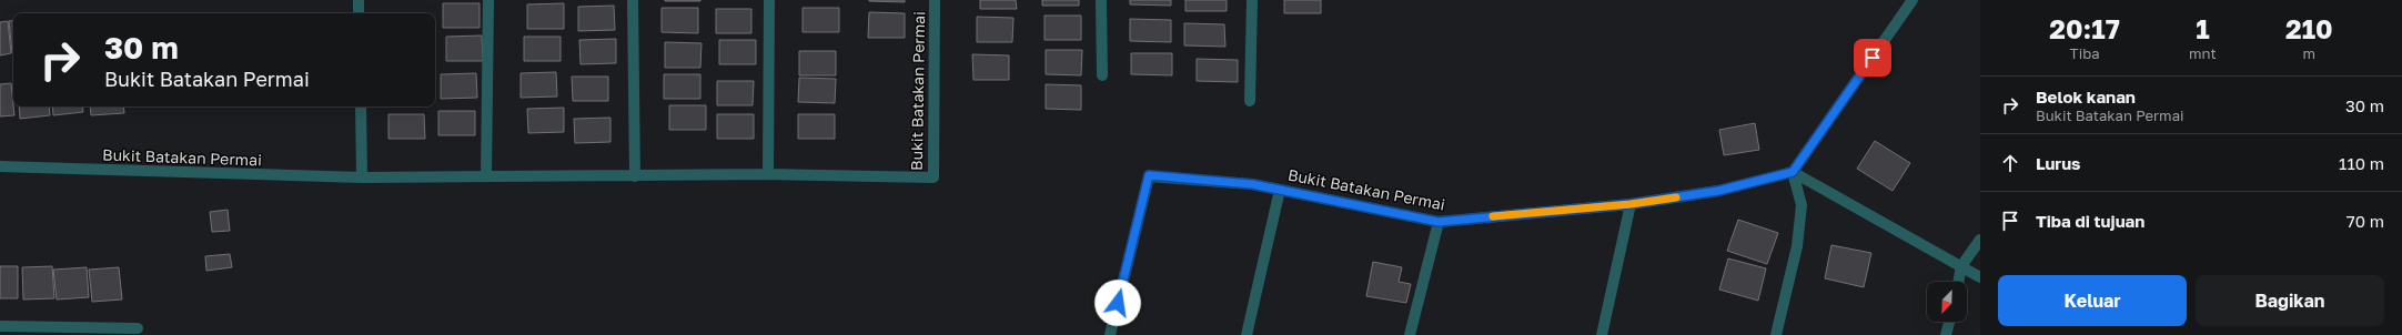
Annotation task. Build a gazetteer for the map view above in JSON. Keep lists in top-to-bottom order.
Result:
{
  "streets": {
    "street": ["Bukit Batakan Permai"]
  },
  "north": "bottom left",
  "page": {
    "eta": [
      "20:17",
      "Tiba",
      "1",
      "mnt",
      "210",
      "m"
    ],
    "turn": ["30 m", "Bukit Batakan Permai"],
    "list": [
      {
        "name": "Belok kanan",
        "note": "Bukit Batakan Permai",
        "value": "30 m"
      },
      {
        "name": "Lurus",
        "value": "110 m"
      },
      {
        "name": "Tiba di tujuan",
        "value": "70 m"
      }
    ],
    "buttons": ["Keluar", "Bagikan"]
  }
}
